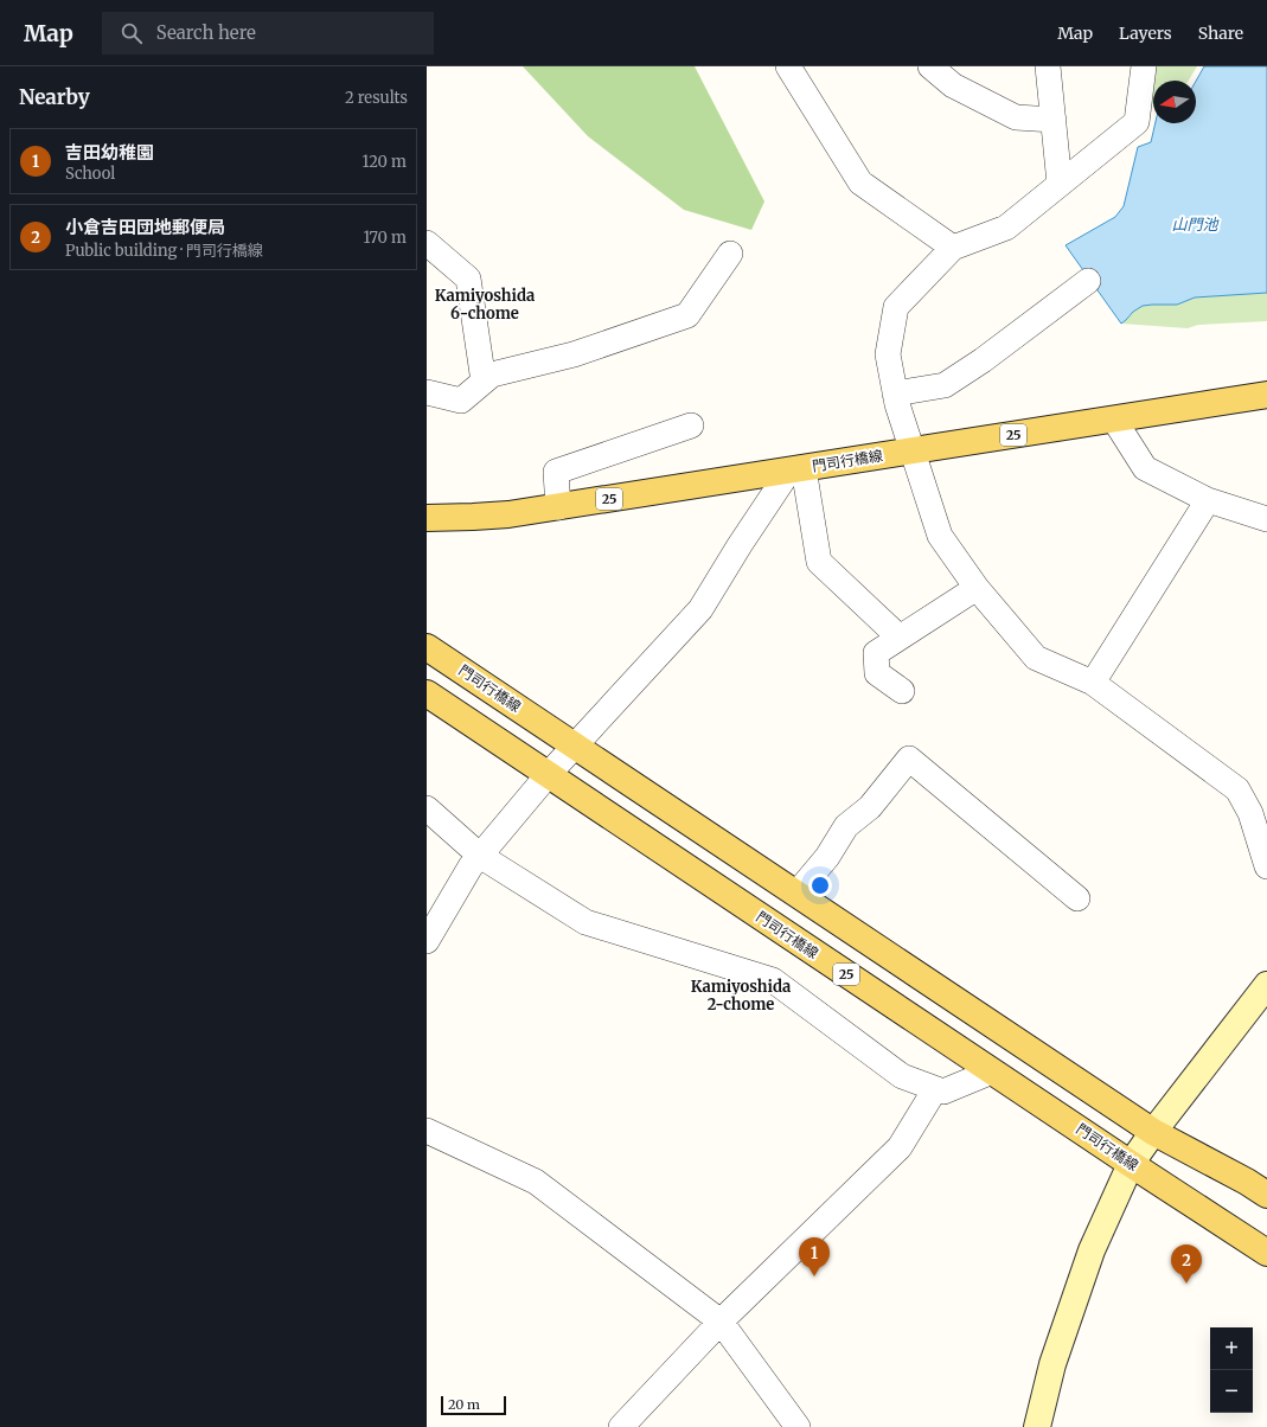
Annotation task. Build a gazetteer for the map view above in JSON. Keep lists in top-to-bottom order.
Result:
{
  "streets": {
    "main road": ["25", "門司行橋線"]
  },
  "districts": ["Kamiyoshida 6-chome", "Kamiyoshida 2-chome"],
  "water": ["山門池"],
  "scale_bar": "20 m",
  "north": "left",
  "page": {
    "header": "Map",
    "search": "Search here",
    "nav": ["Map", "Layers", "Share"],
    "heading": ["Nearby", "2 results"],
    "list": [
      {
        "mark": "1",
        "name": "吉田幼稚園",
        "note": "School",
        "value": "120 m"
      },
      {
        "mark": "2",
        "name": "小倉吉田団地郵便局",
        "note": "Public building · 門司行橋線",
        "value": "170 m"
      }
    ],
    "pins": ["1", "2"],
    "map_buttons": ["+", "−"],
    "scale": "20 m"
  }
}
